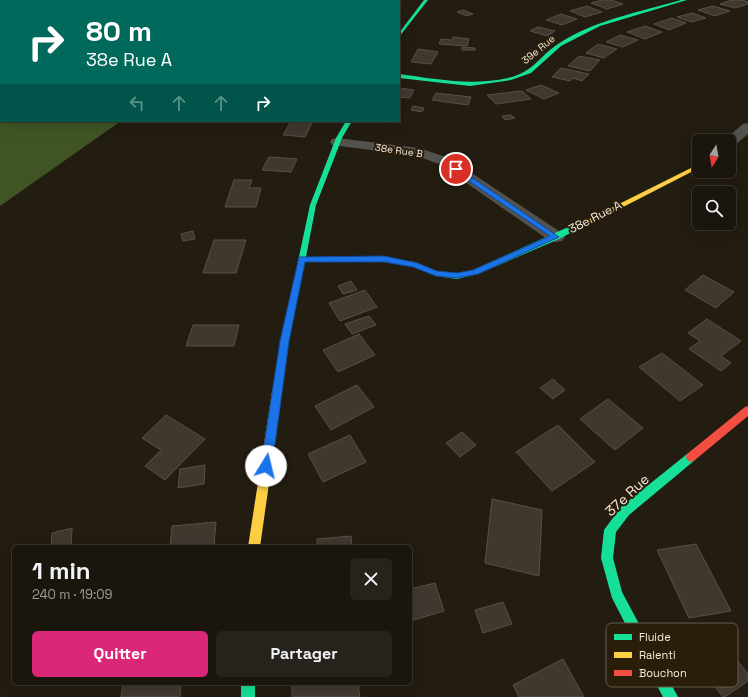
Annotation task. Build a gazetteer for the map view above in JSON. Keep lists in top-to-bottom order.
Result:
{
  "streets": {
    "street": [
      "39e Rue",
      "38e Rue B",
      "38e Rue A",
      "37e Rue"
    ]
  },
  "crossings": [
    ["38e Rue B", "38e Rue A"]
  ],
  "legend": ["Fluide", "Ralenti", "Bouchon"],
  "north": "bottom",
  "page": {
    "turn": ["80 m", "38e Rue A"],
    "heading": ["1 min", "240 m · 19:09"],
    "buttons": ["Quitter", "Partager"]
  }
}
